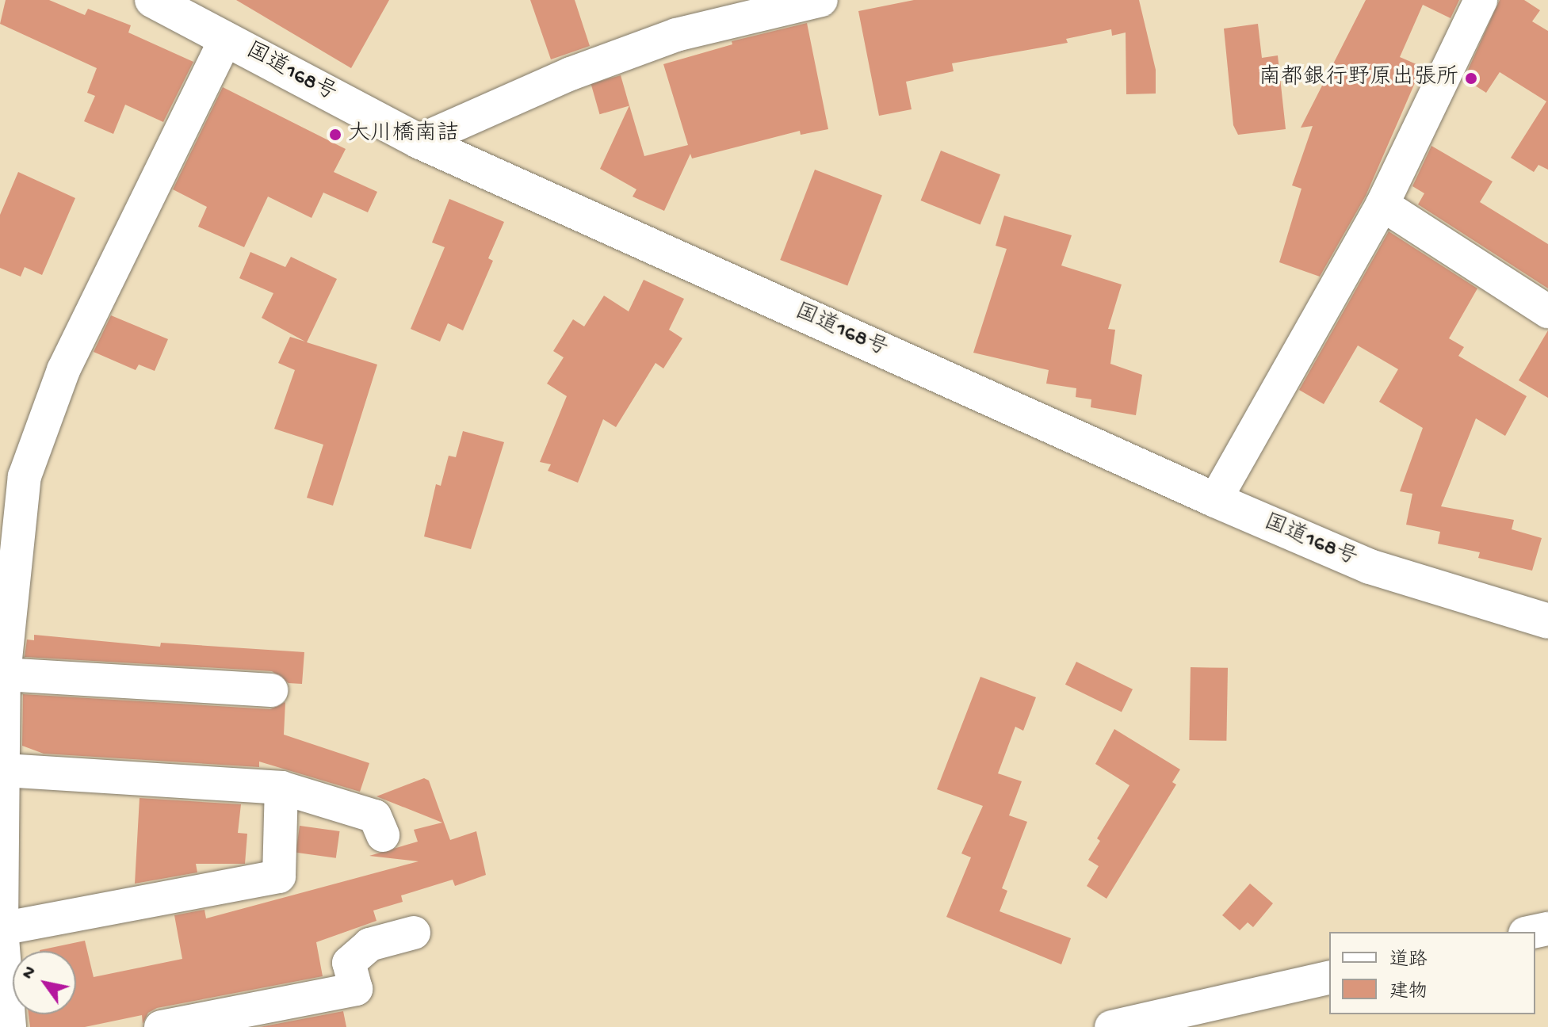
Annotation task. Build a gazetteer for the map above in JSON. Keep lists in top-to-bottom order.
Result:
{
  "streets": {
    "highway": ["国道168号"]
  },
  "places": ["南都銀行野原出張所", "大川橋南詰"],
  "legend": ["道路", "建物"],
  "north": "top left"
}
